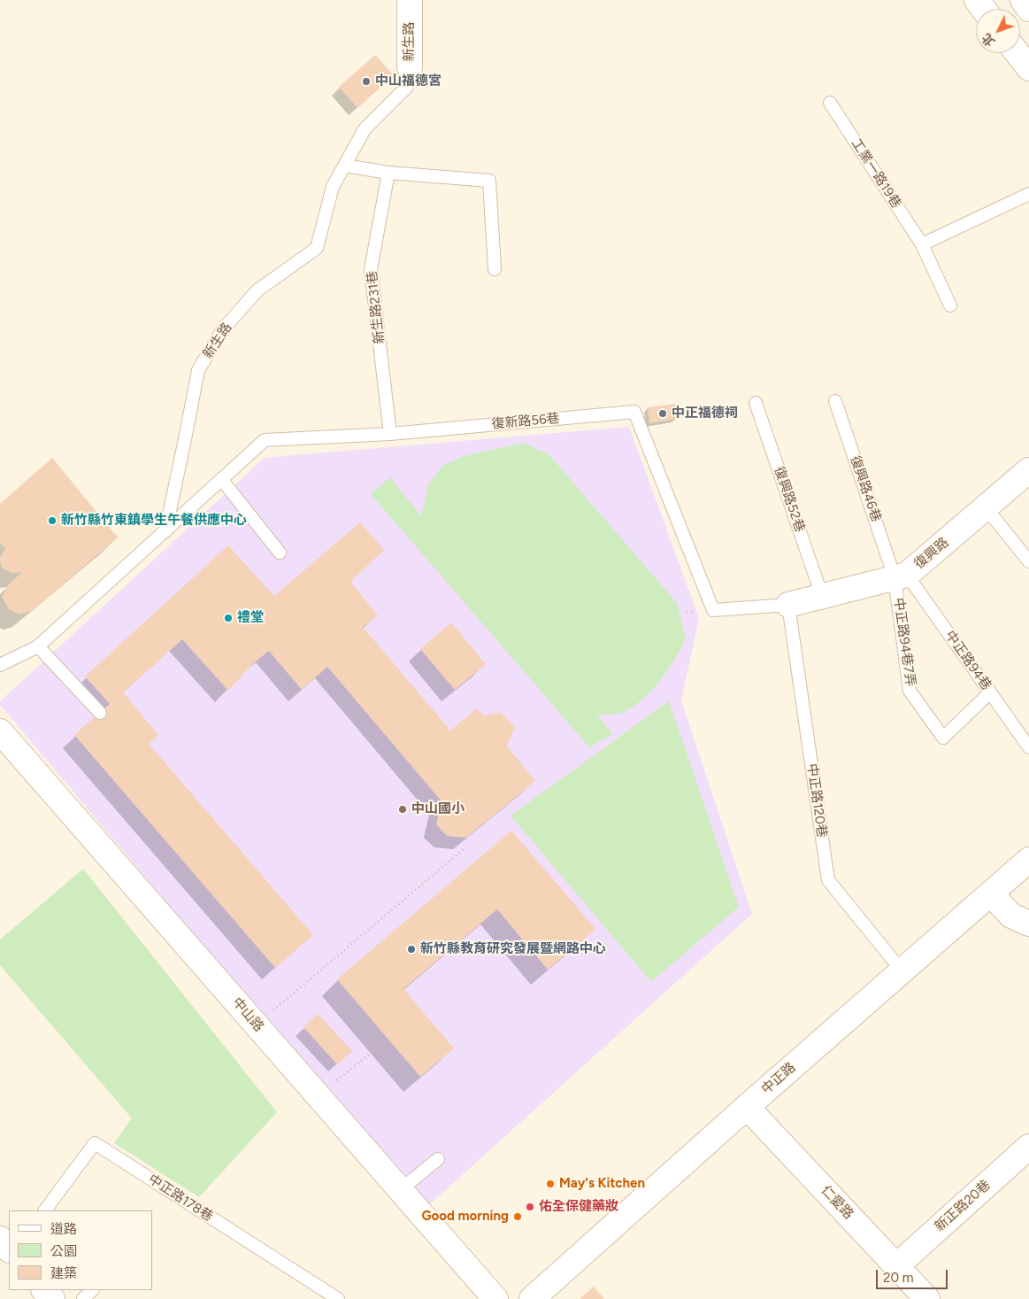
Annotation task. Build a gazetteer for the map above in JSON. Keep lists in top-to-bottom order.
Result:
{
  "streets": {
    "street": [
      "新生路",
      "復興路",
      "中山路",
      "中正路",
      "仁愛路",
      "新正路20巷"
    ],
    "lane": [
      "工業一路19巷",
      "新生路231巷",
      "復新路56巷",
      "復興路46巷",
      "復興路52巷",
      "中正路94巷7弄",
      "中正路94巷",
      "中正路120巷",
      "中正路178巷"
    ]
  },
  "crossings": [
    ["新生路", "復新路56巷"],
    ["新生路231巷", "復新路56巷"],
    ["復新路56巷", "復興路"],
    ["復新路56巷", "中正路120巷"],
    ["復興路46巷", "復興路"],
    ["復興路46巷", "中正路94巷7弄"],
    ["復興路46巷", "中正路94巷"],
    ["復興路52巷", "復興路"],
    ["復興路", "中正路94巷7弄"],
    ["復興路", "中正路94巷"],
    ["復興路", "中正路120巷"],
    ["中正路94巷7弄", "中正路94巷"],
    ["中正路120巷", "中正路"],
    ["中正路", "仁愛路"],
    ["仁愛路", "新正路20巷"]
  ],
  "places": [
    "中山福德宮",
    "中正福德祠",
    "新竹縣竹東鎮學生午餐供應中心",
    "禮堂",
    "中山國小",
    "新竹縣教育研究發展暨網路中心",
    "May's Kitchen",
    "佑全保健藥妝",
    "Good morning"
  ],
  "legend": ["道路", "公園", "建築"],
  "scale_bar": "20 m",
  "north": "bottom left"
}
